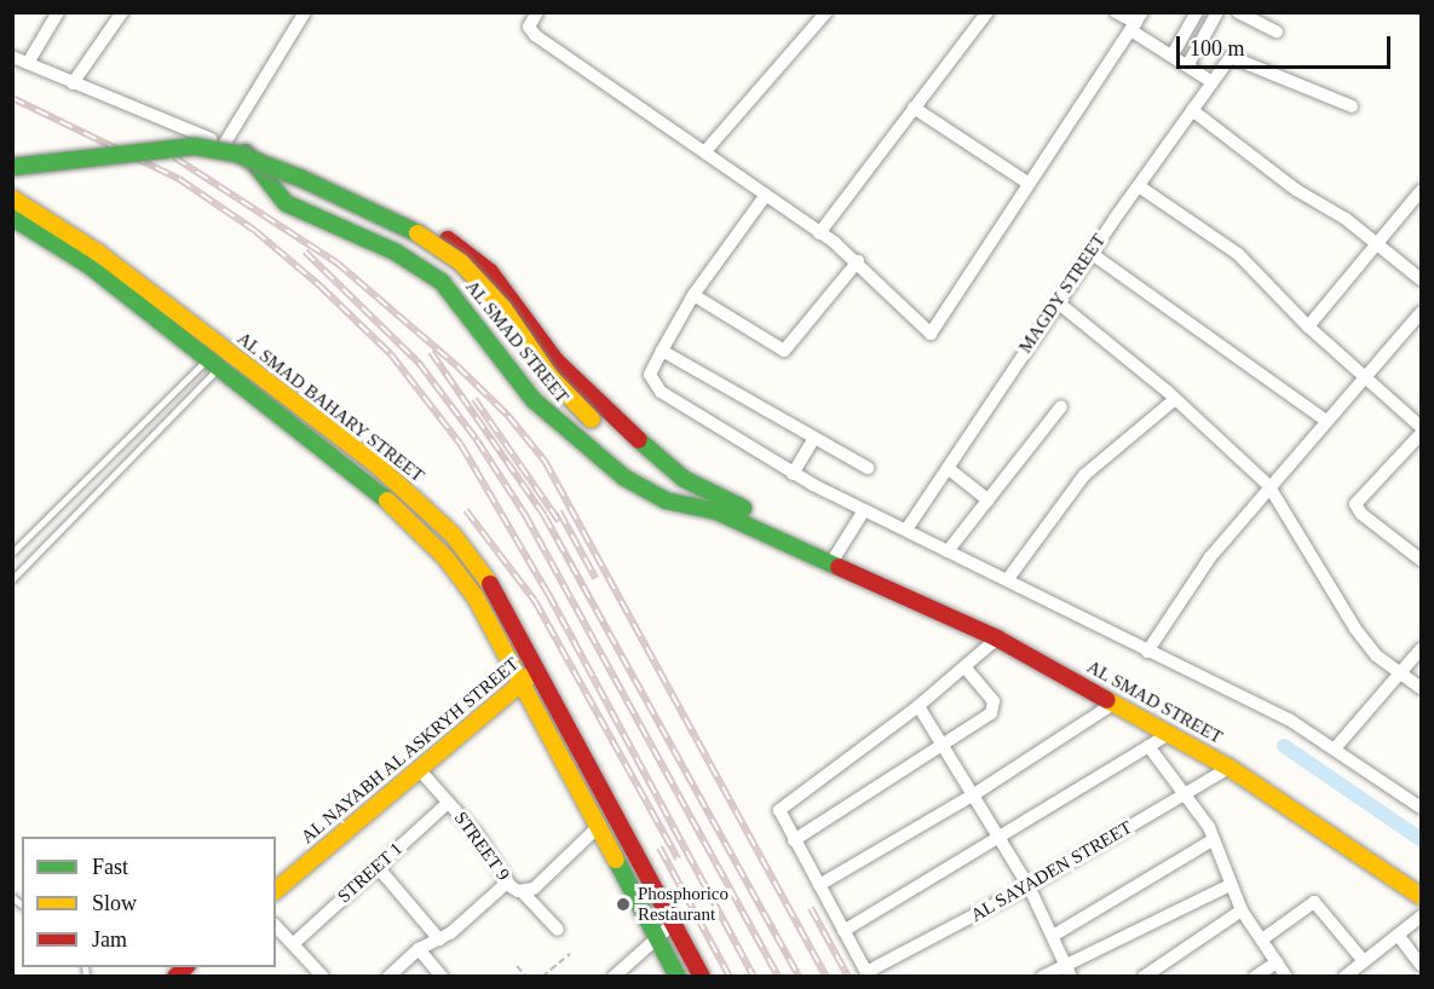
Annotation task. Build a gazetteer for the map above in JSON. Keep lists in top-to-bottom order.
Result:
{
  "streets": {
    "main road": ["AL SMAD STREET", "AL SMAD BAHARY STREET", "AL NAYABH AL ASKRYH STREET"],
    "street": [
      "MAGDY STREET",
      "STREET 9",
      "AL SAYADEN STREET",
      "STREET 1"
    ]
  },
  "crossings": [
    ["AL SMAD STREET", "AL SAYADEN STREET"],
    ["AL SMAD BAHARY STREET", "AL NAYABH AL ASKRYH STREET"],
    ["AL SMAD BAHARY STREET", "STREET 9"],
    ["AL NAYABH AL ASKRYH STREET", "STREET 9"],
    ["STREET 9", "STREET 1"]
  ],
  "places": ["Phosphorico Restaurant"],
  "legend": ["Fast", "Slow", "Jam"],
  "scale_bar": "100 m"
}
